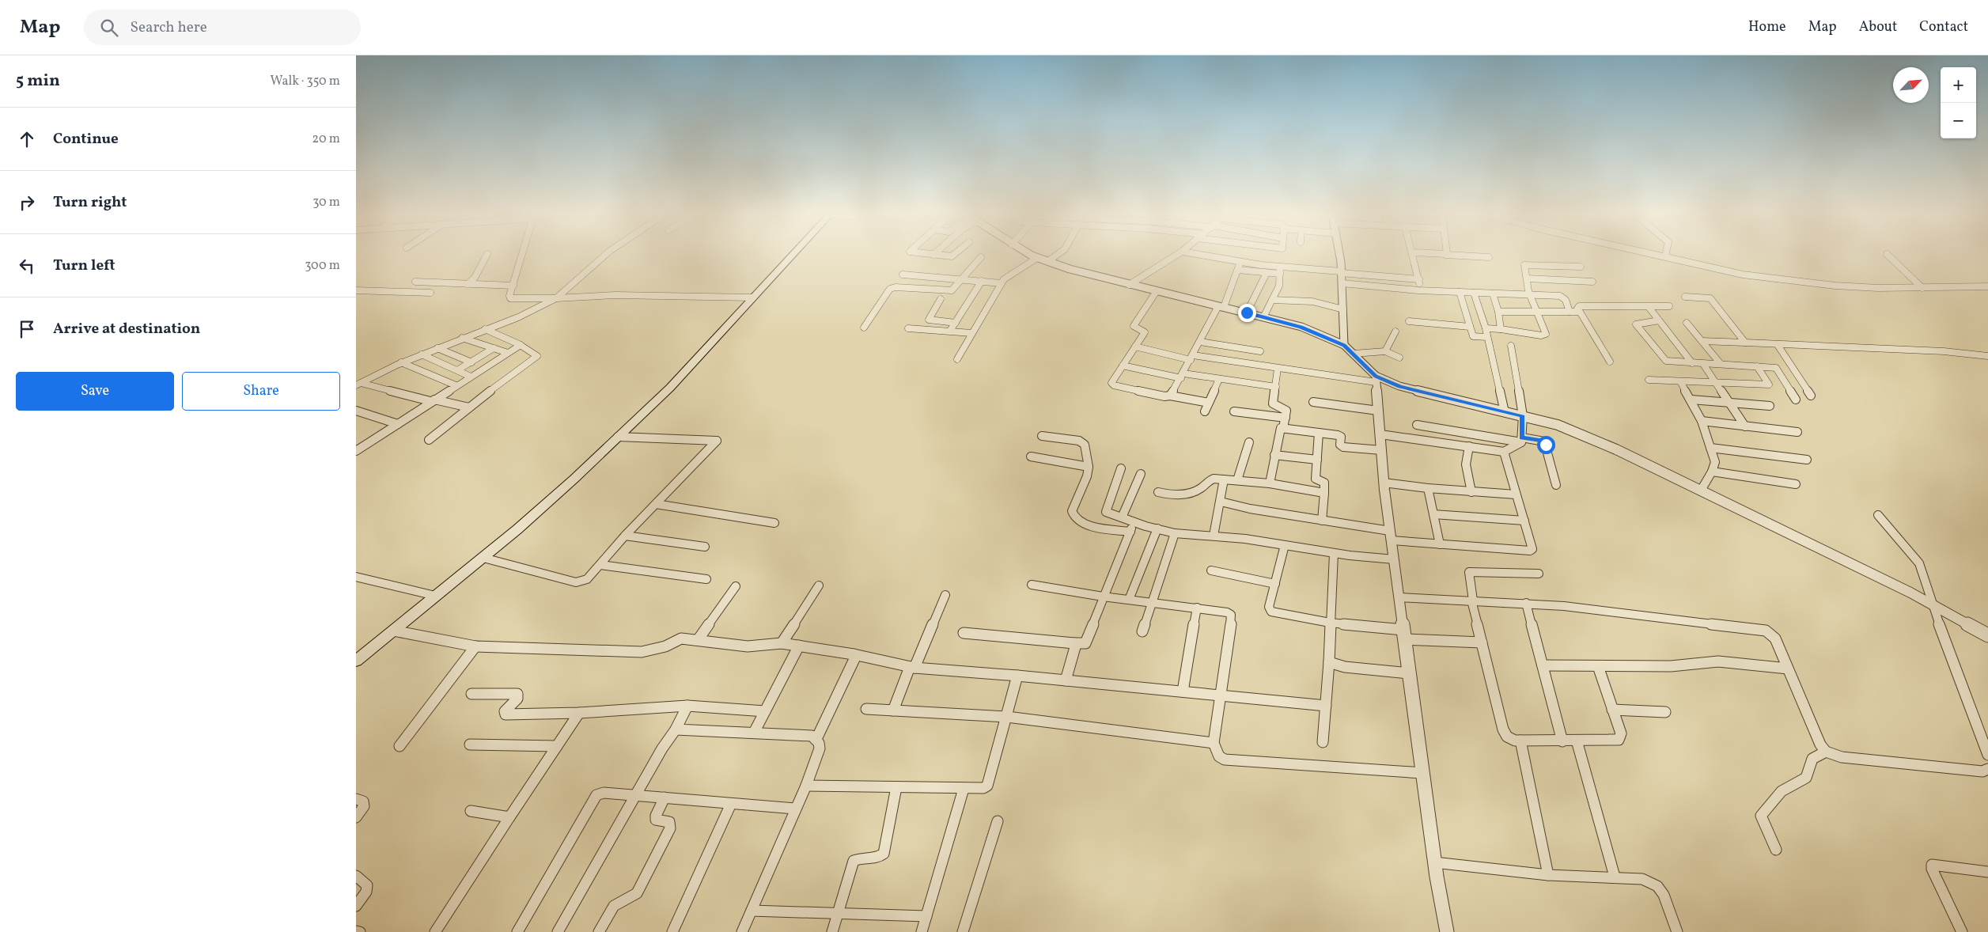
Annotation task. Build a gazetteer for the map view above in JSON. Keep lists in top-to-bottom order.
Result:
{
  "north": "top right",
  "page": {
    "header": "Map",
    "search": "Search here",
    "nav": [
      "Home",
      "Map",
      "About",
      "Contact"
    ],
    "heading": ["5 min", "Walk · 350 m"],
    "map_buttons": ["+", "−"],
    "list": [
      ["Continue", "20 m"],
      ["Turn right", "30 m"],
      ["Turn left", "300 m"],
      "Arrive at destination"
    ],
    "buttons": ["Save", "Share"]
  }
}
